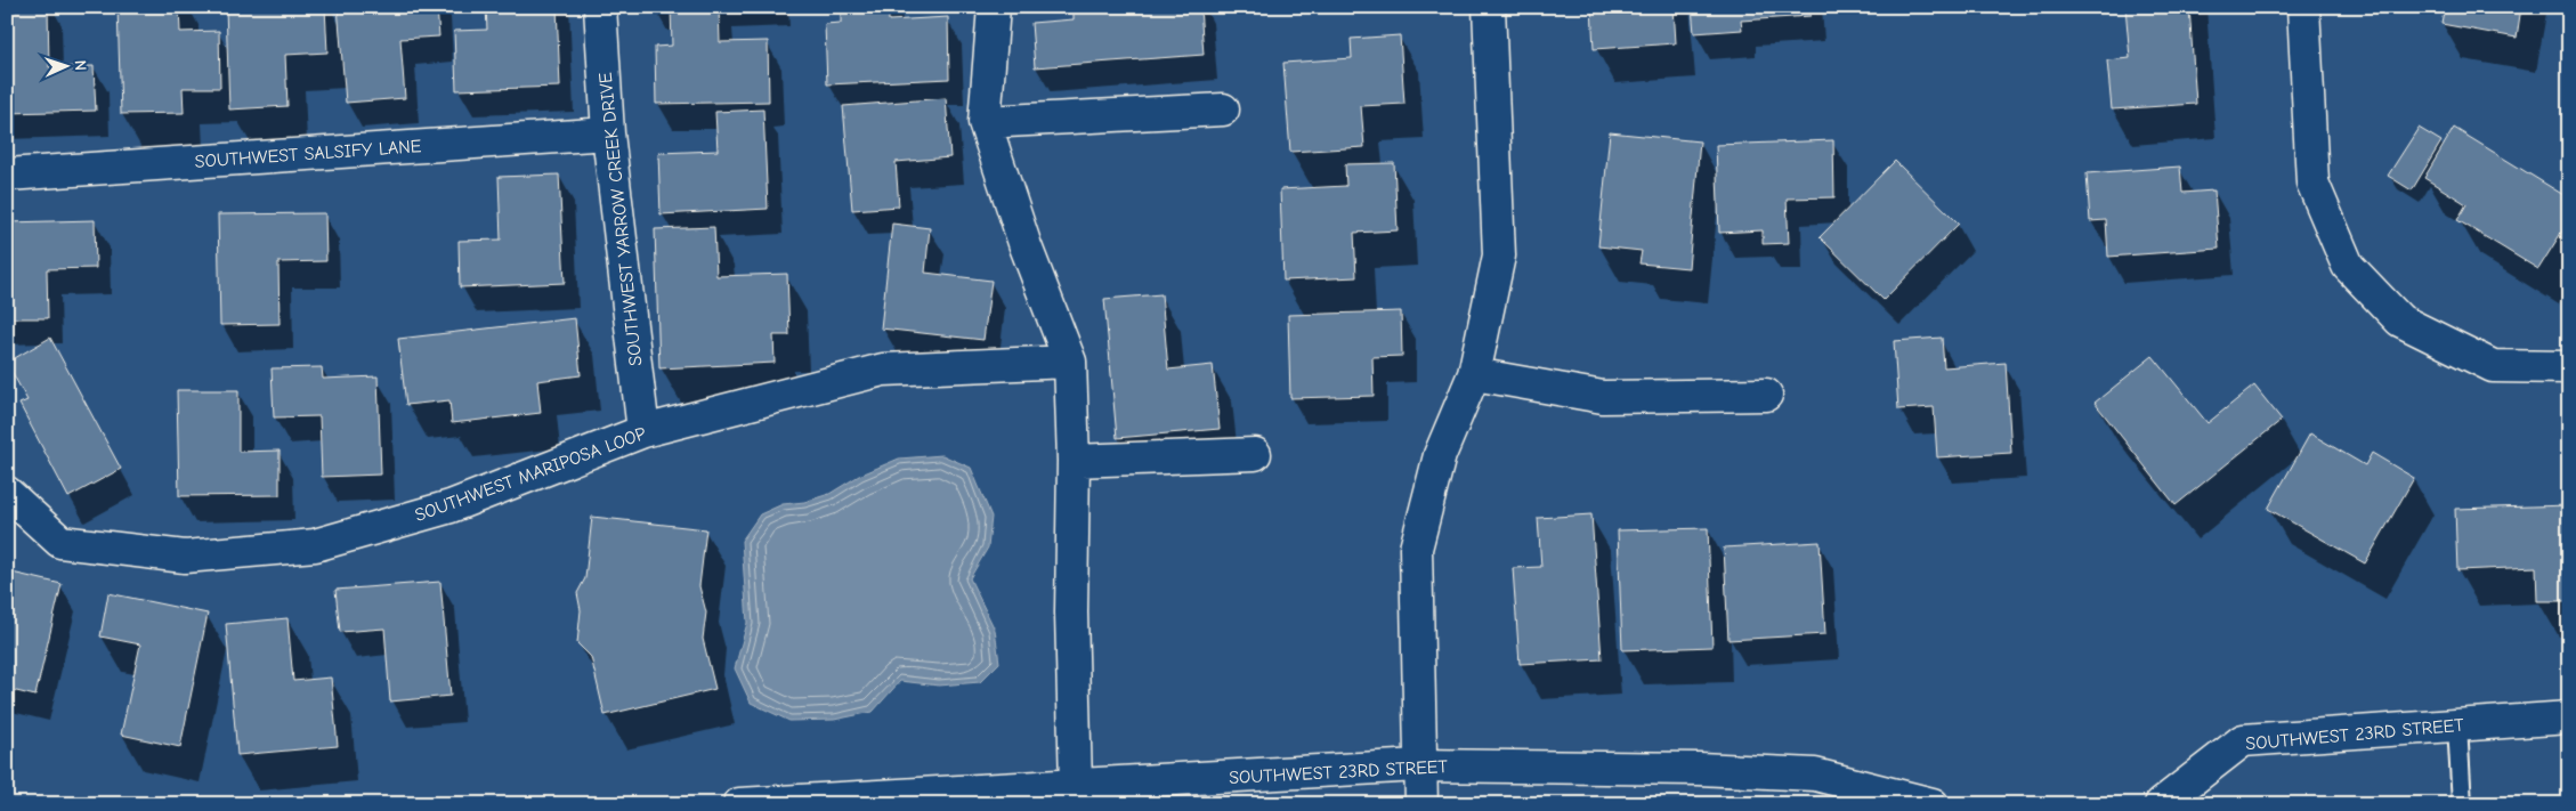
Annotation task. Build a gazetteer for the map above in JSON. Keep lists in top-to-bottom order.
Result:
{
  "streets": {
    "street": [
      "SOUTHWEST SALSIFY LANE",
      "SOUTHWEST YARROW CREEK DRIVE",
      "SOUTHWEST MARIPOSA LOOP",
      "SOUTHWEST 23RD STREET"
    ]
  },
  "crossings": [
    ["SOUTHWEST SALSIFY LANE", "SOUTHWEST YARROW CREEK DRIVE"],
    ["SOUTHWEST YARROW CREEK DRIVE", "SOUTHWEST MARIPOSA LOOP"]
  ],
  "north": "right"
}
